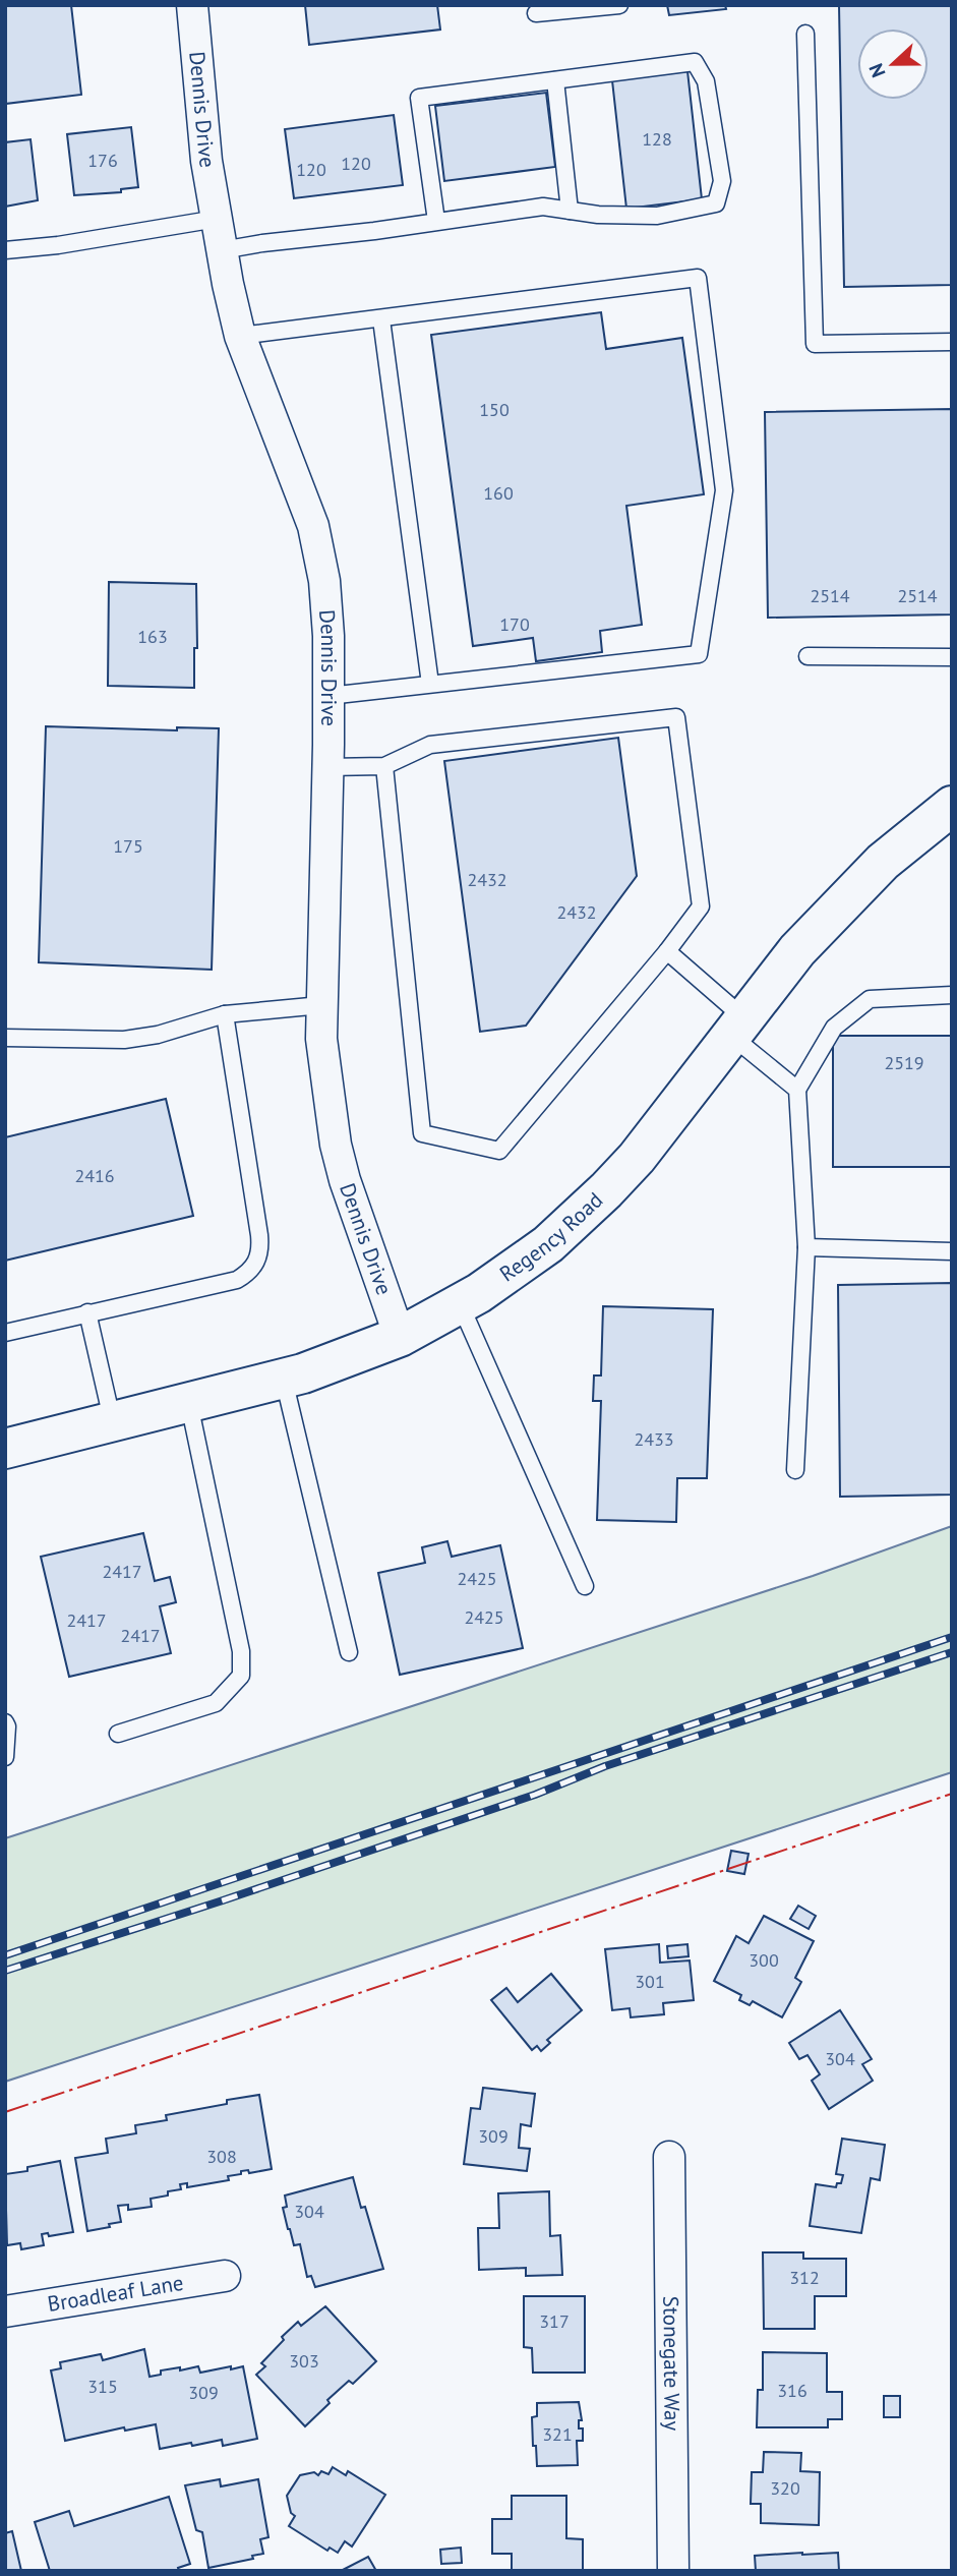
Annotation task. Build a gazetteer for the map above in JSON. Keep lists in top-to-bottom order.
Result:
{
  "streets": {
    "street": [
      "Dennis Drive",
      "Regency Road",
      "Broadleaf Lane",
      "Stonegate Way"
    ]
  },
  "crossings": [
    ["Dennis Drive", "Regency Road"]
  ],
  "house_numbers": [
    "128",
    "176",
    "120",
    "120",
    "150",
    "160",
    "2514",
    "2514",
    "170",
    "163",
    "175",
    "2432",
    "2432",
    "2519",
    "2416",
    "2433",
    "2417",
    "2425",
    "2425",
    "2417",
    "2417",
    "300",
    "301",
    "304",
    "309",
    "308",
    "304",
    "312",
    "317",
    "303",
    "315",
    "316",
    "309",
    "321",
    "320"
  ],
  "north": "left"
}
